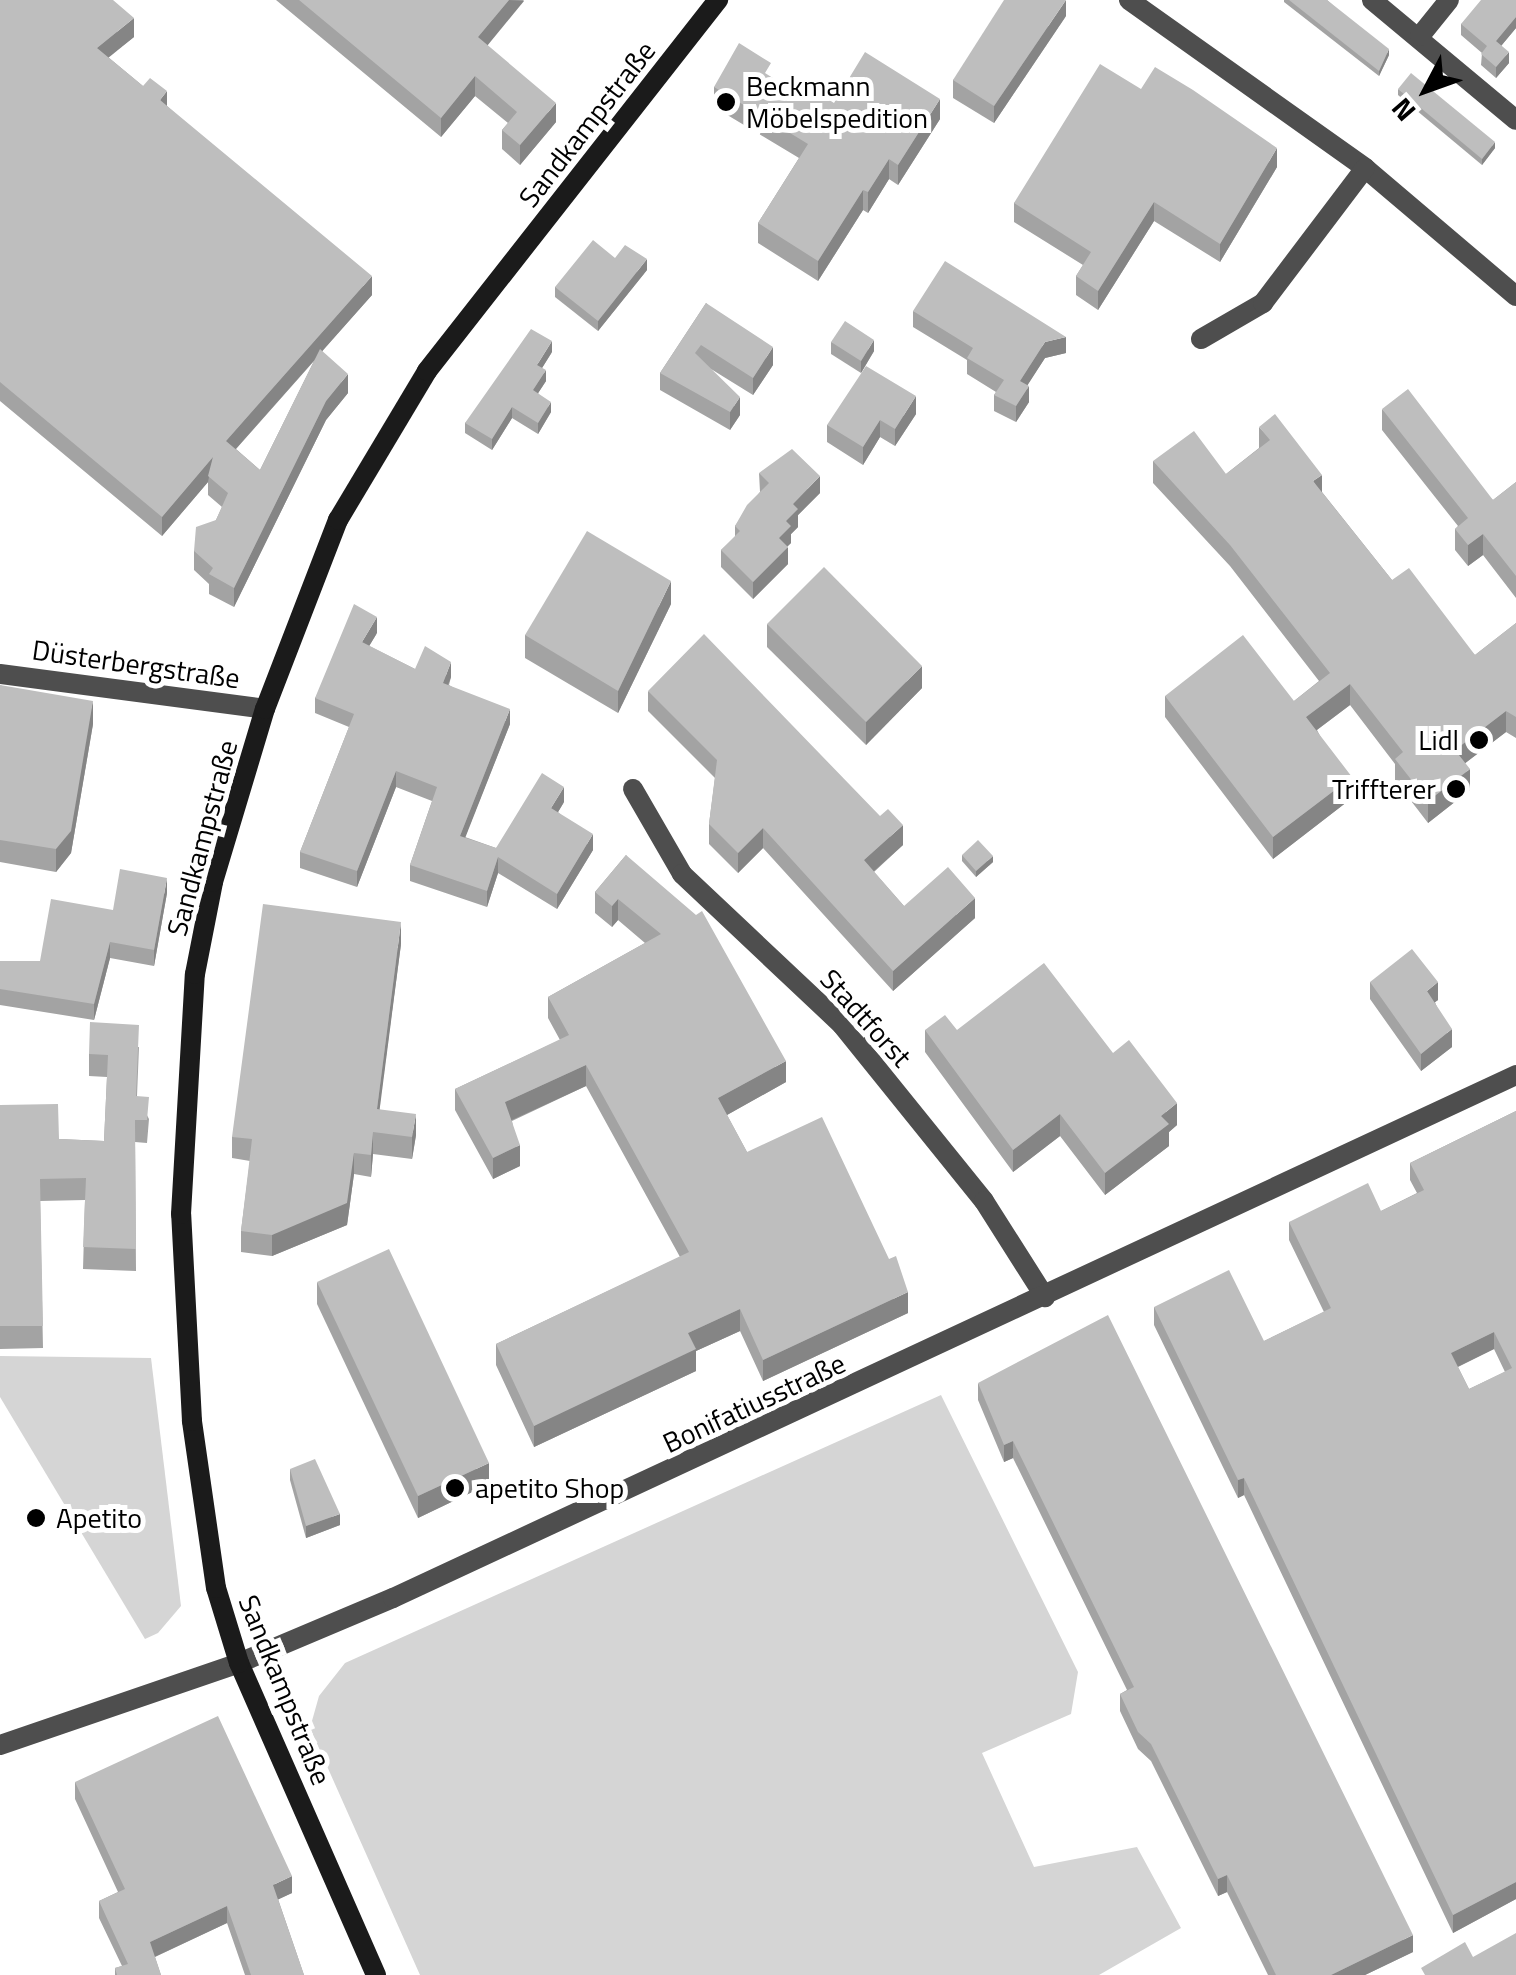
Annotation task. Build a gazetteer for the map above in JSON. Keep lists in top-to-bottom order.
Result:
{
  "streets": {
    "street": [
      "Sandkampstraße",
      "Düsterbergstraße",
      "Stadtforst",
      "Bonifatiusstraße"
    ]
  },
  "crossings": [
    ["Sandkampstraße", "Düsterbergstraße"],
    ["Sandkampstraße", "Bonifatiusstraße"],
    ["Stadtforst", "Bonifatiusstraße"]
  ],
  "places": [
    "Beckmann Möbelspedition",
    "Lidl",
    "Triffterer",
    "apetito Shop",
    "Apetito"
  ],
  "north": "bottom left"
}
